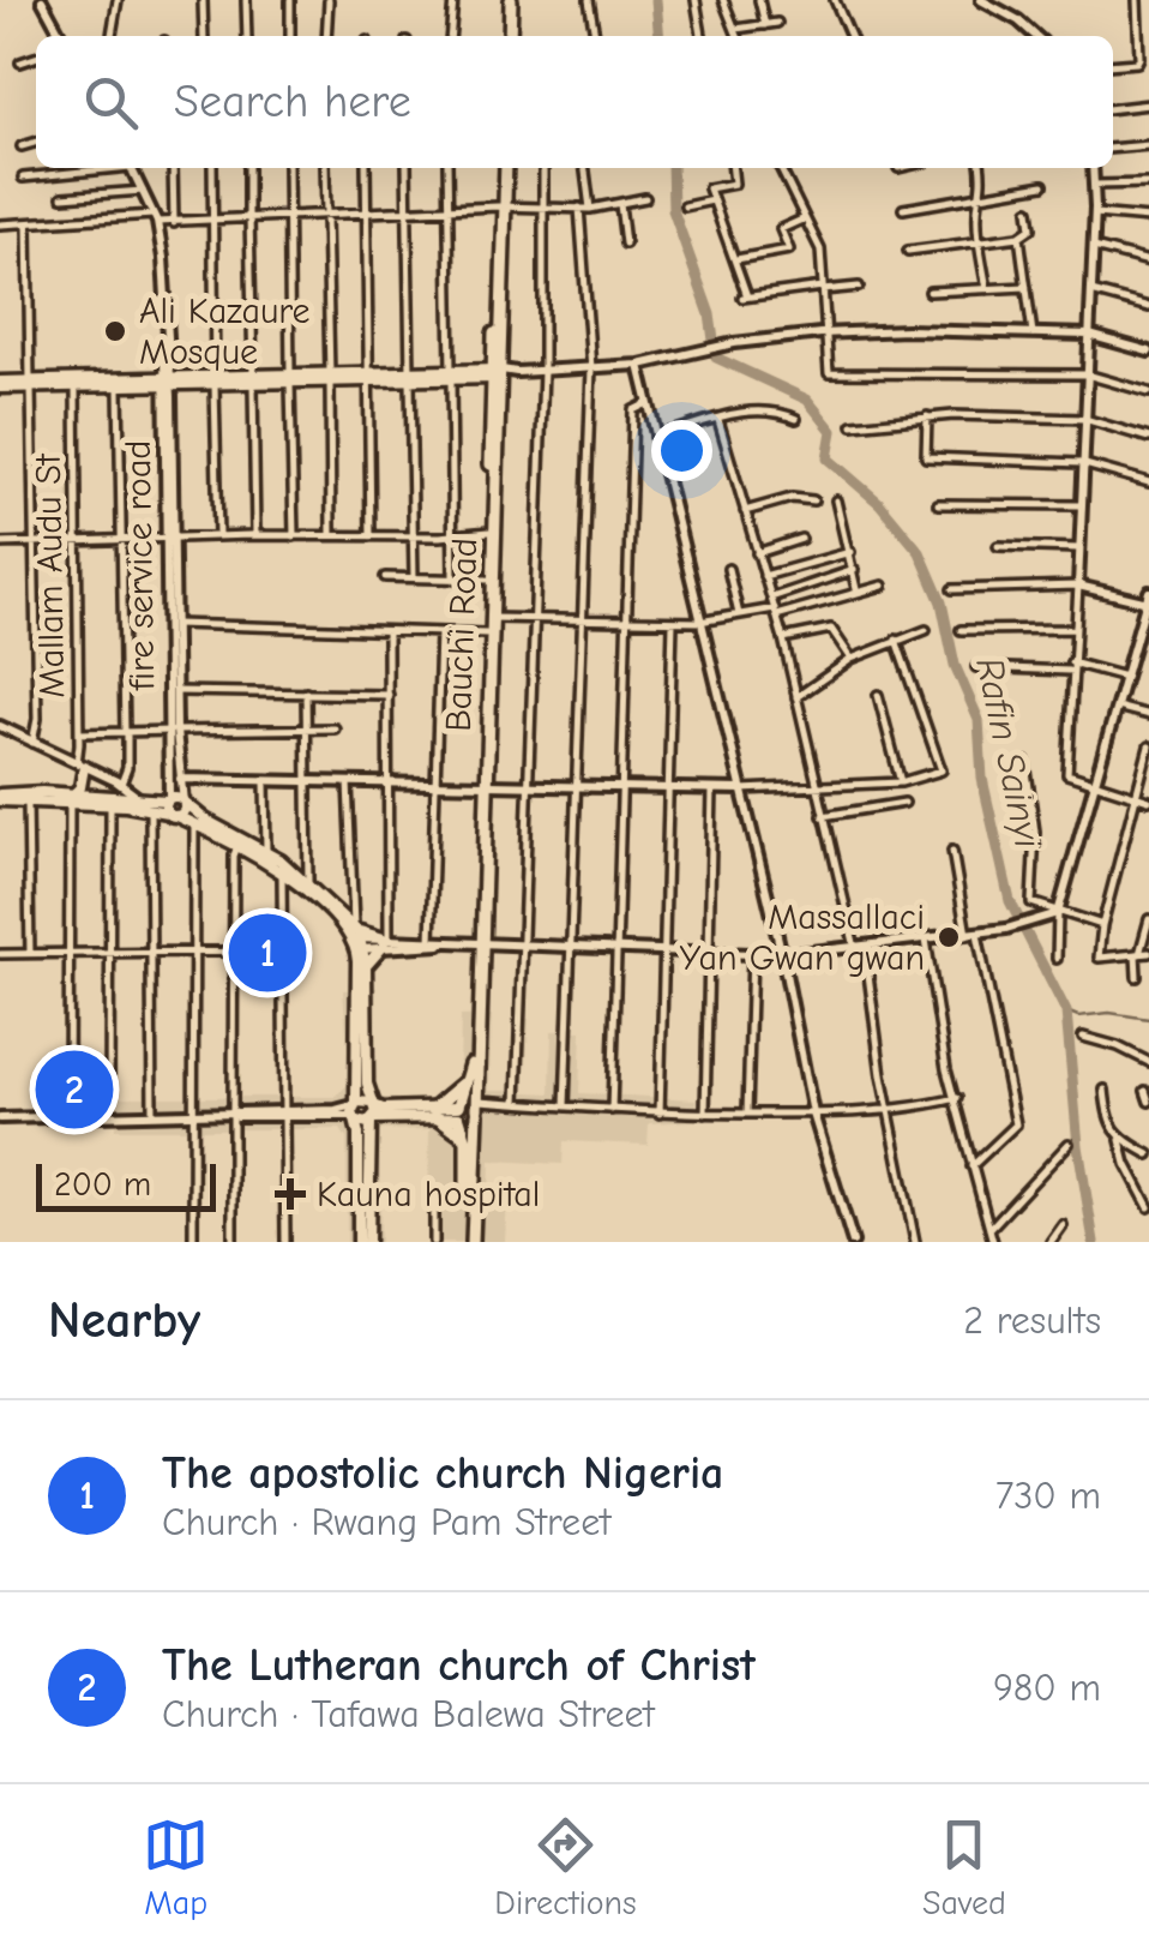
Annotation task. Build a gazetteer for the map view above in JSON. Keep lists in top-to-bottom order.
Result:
{
  "streets": {
    "highway": ["Bauchi Road"],
    "street": ["fire service road", "Mallam Audu St"]
  },
  "water": ["Rafin Sainyi"],
  "places": {
    "other": ["Ali Kazaure Mosque", "Massallaci Yan Gwan gwan"],
    "health": ["Kauna hospital"]
  },
  "scale_bar": "200 m",
  "page": {
    "search": "Search here",
    "pins": ["1", "2"],
    "scale": "200 m",
    "heading": ["Nearby", "2 results"],
    "list": [
      {
        "mark": "1",
        "name": "The apostolic church Nigeria",
        "note": "Church · Rwang Pam Street",
        "value": "730 m"
      },
      {
        "mark": "2",
        "name": "The Lutheran church of Christ",
        "note": "Church · Tafawa Balewa Street",
        "value": "980 m"
      }
    ],
    "nav": ["Map", "Directions", "Saved"]
  }
}
